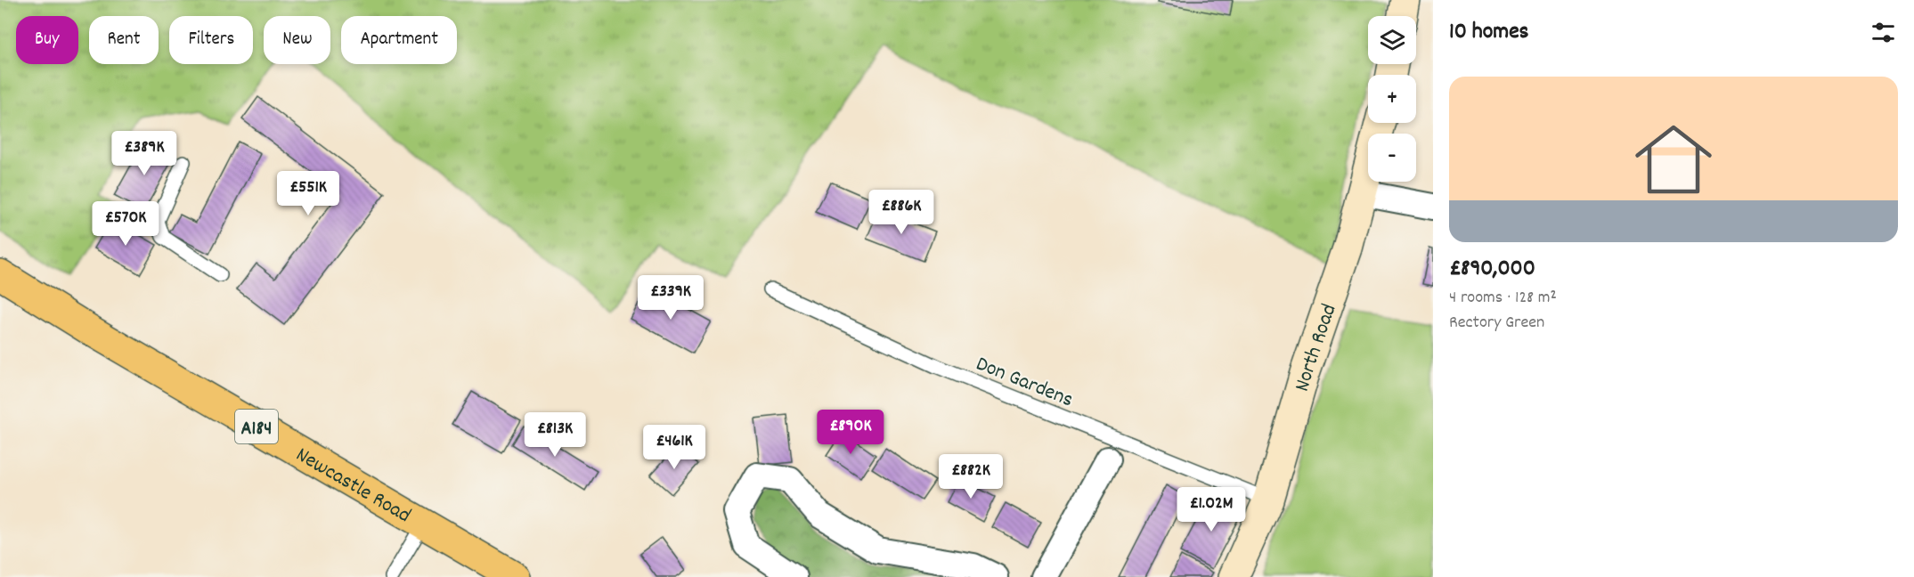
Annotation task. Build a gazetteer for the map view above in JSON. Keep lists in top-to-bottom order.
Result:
{
  "streets": {
    "main road": ["A184", "Newcastle Road"],
    "street": ["North Road"],
    "lane": ["Don Gardens"]
  },
  "crossings": [
    ["North Road", "Don Gardens"]
  ],
  "page": {
    "heading": "10 homes",
    "map_buttons": ["+", "−"],
    "chip": [
      "Buy",
      "Rent",
      "Filters",
      "New",
      "Apartment"
    ],
    "list": [
      {
        "name": "£890,000",
        "note": "4 rooms · 128 m² · Rectory Green"
      }
    ],
    "price": [
      "£389K",
      "£551K",
      "£886K",
      "£570K",
      "£339K",
      "£890K",
      "£813K",
      "£461K",
      "£882K",
      "£1.02M"
    ]
  }
}
